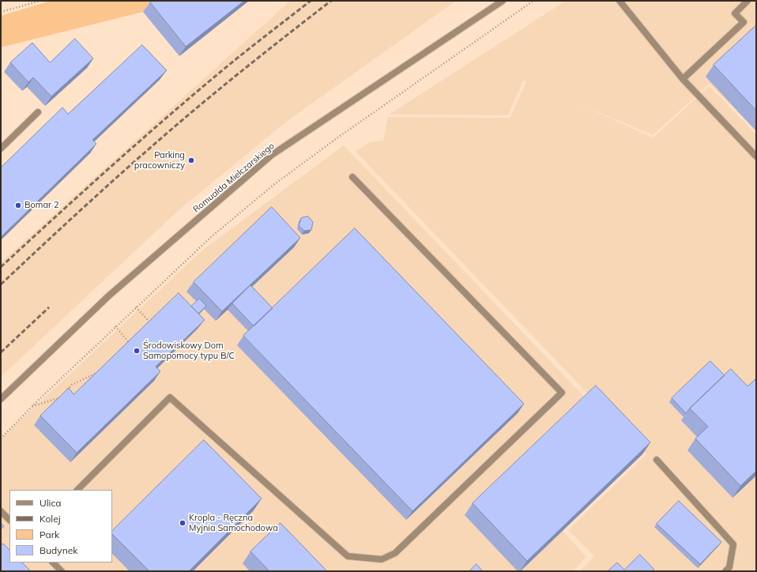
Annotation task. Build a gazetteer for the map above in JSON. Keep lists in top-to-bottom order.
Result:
{
  "streets": {
    "street": ["Romualda Mielczarskiego"]
  },
  "places": [
    "Parking pracowniczy",
    "Bomar 2",
    "Środowiskowy Dom Samopomocy typu B/C",
    "Kropla - Ręczna Myjnia Samochodowa"
  ],
  "legend": [
    "Ulica",
    "Kolej",
    "Park",
    "Budynek"
  ]
}
